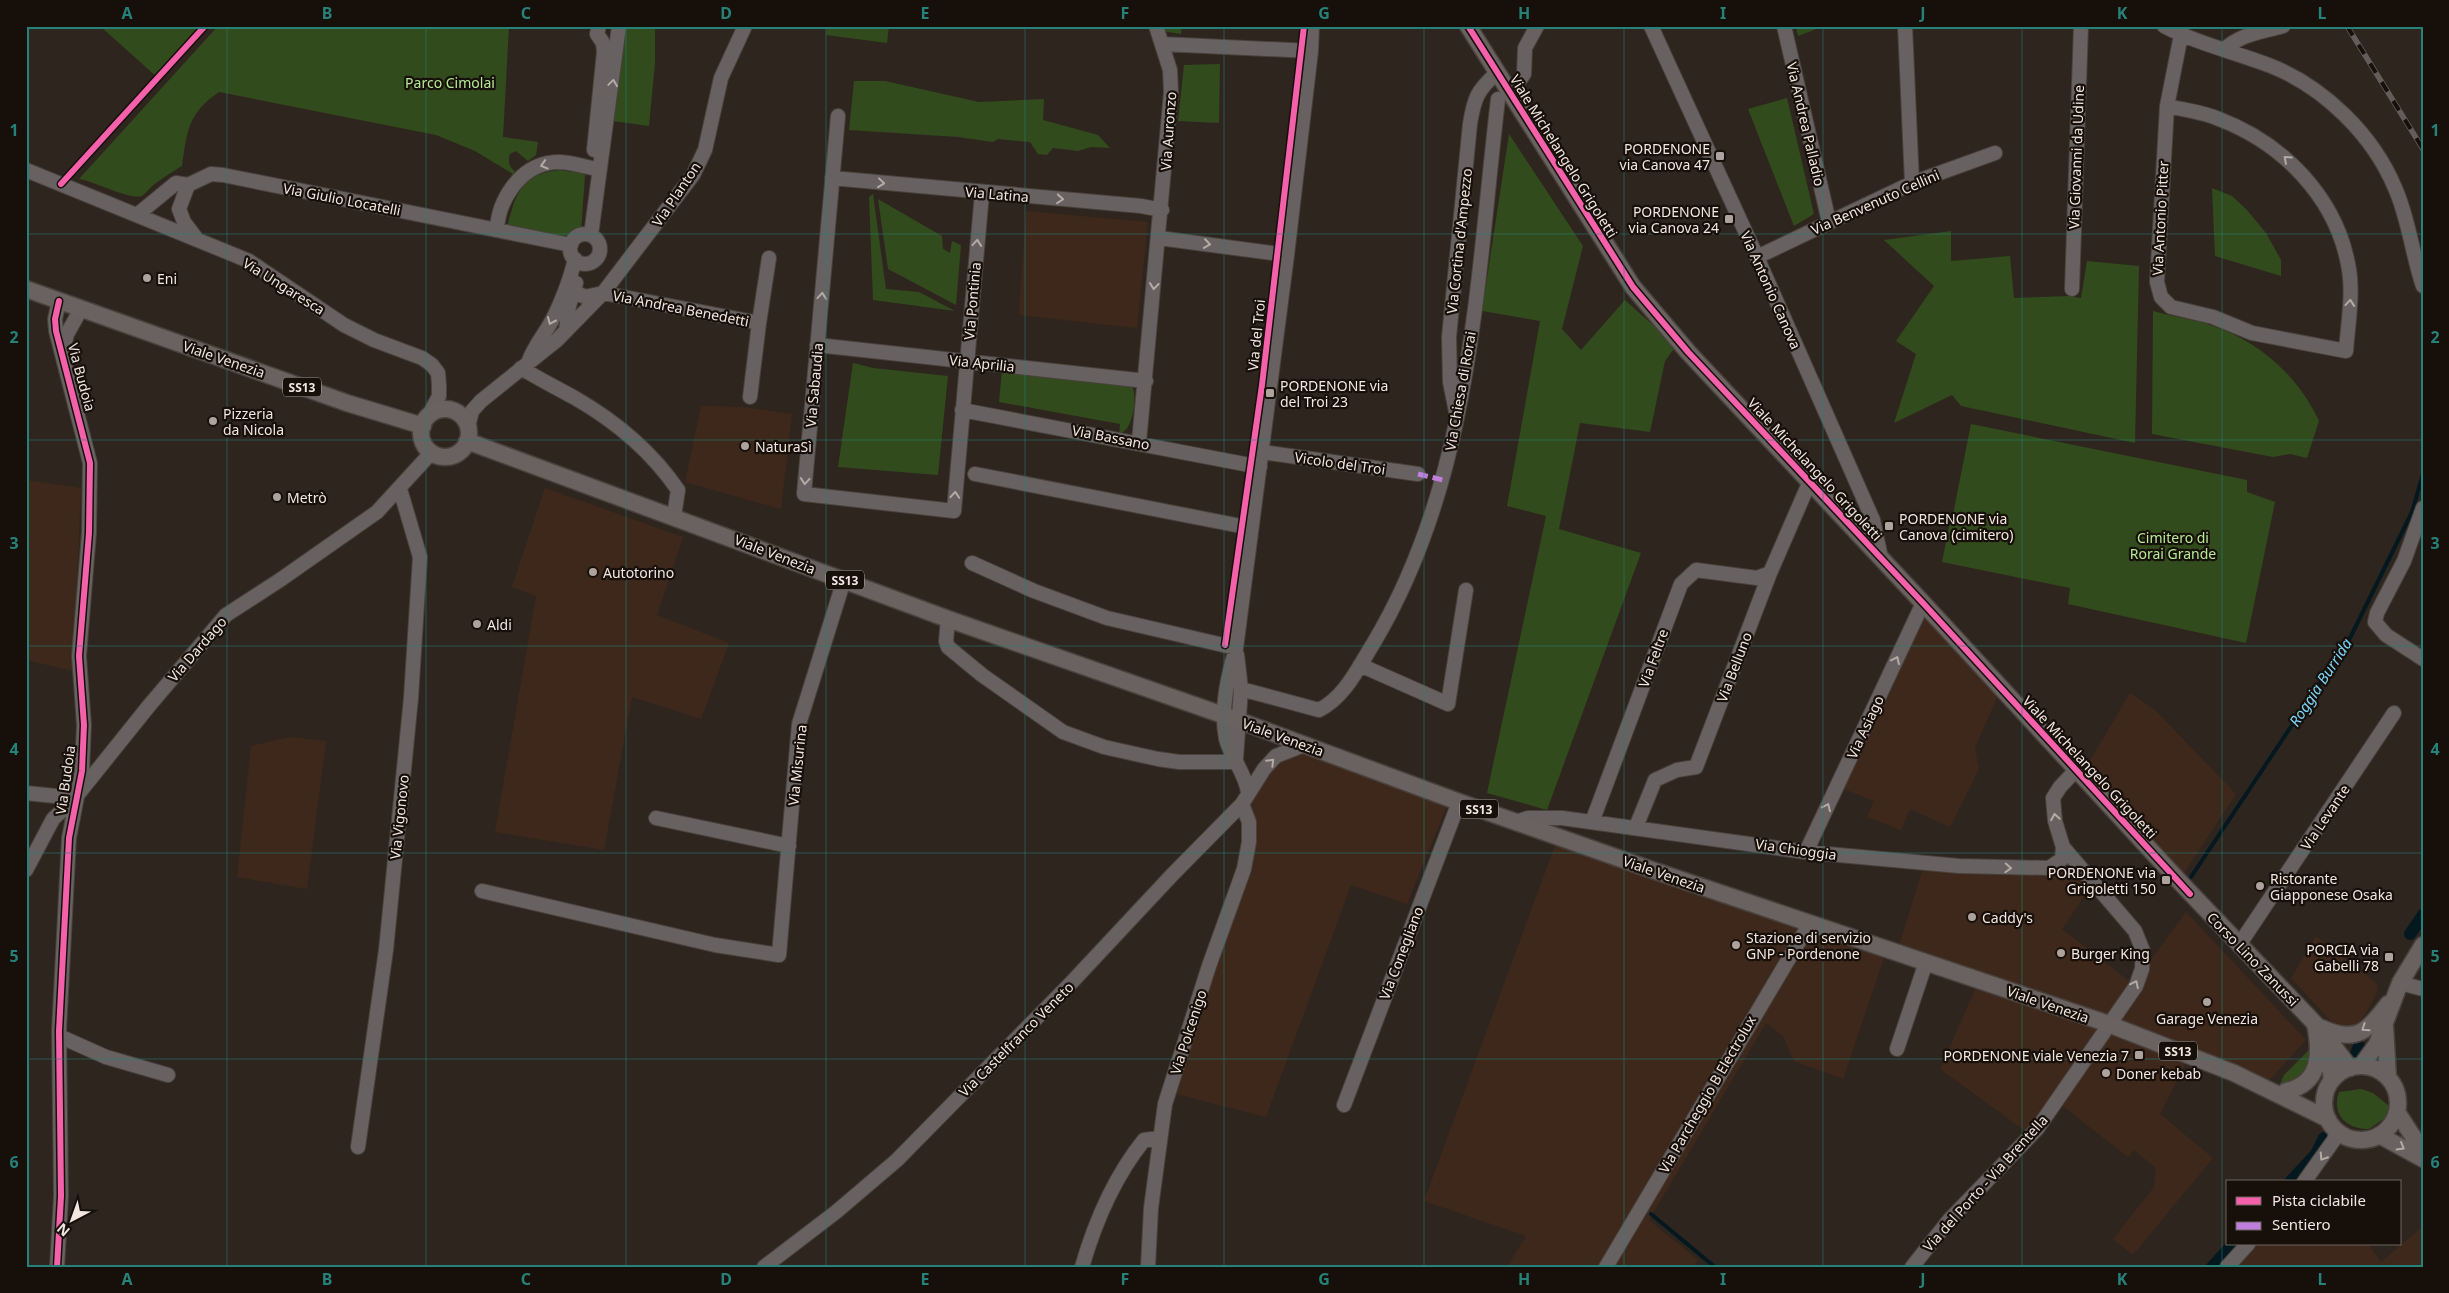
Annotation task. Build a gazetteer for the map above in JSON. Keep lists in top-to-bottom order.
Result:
{
  "streets": {
    "main road": [
      "Viale Michelangelo Grigoletti",
      "Viale Venezia",
      "SS13",
      "Corso Lino Zanussi"
    ],
    "street": [
      "Via Andrea Palladio",
      "Via Auronzo",
      "Via Giovanni da Udine",
      "Via Planton",
      "Via Latina",
      "Via Giulio Locatelli",
      "Via Benvenuto Cellini",
      "Via Antonio Pitter",
      "Via Cortina d'Ampezzo",
      "Via Ungaresca",
      "Via Antonio Canova",
      "Via Pontinia",
      "Via Andrea Benedetti",
      "Via del Troi",
      "Via Aprilia",
      "Via Budoia",
      "Via Sabaudia",
      "Via Chiesa di Rorai",
      "Via Bassano",
      "Vicolo del Troi",
      "Via Dardago",
      "Via Feltre",
      "Via Belluno",
      "Via Asiago",
      "Via Misurina",
      "Via Vigonovo",
      "Via Levante",
      "Via Chioggia",
      "Via Conegliano",
      "Via Polcenigo",
      "Via Castelfranco Veneto",
      "Via Parcheggio B Electrolux",
      "Via del Porto - Via Brentella"
    ]
  },
  "crossings": [
    ["Via Andrea Palladio", "Via Benvenuto Cellini"],
    ["Via Auronzo", "Via Latina"],
    ["Via Auronzo", "Via Aprilia"],
    ["Via Auronzo", "Via Bassano"],
    ["Viale Michelangelo Grigoletti", "Via Cortina d'Ampezzo"],
    ["Viale Michelangelo Grigoletti", "Via Antonio Canova"],
    ["Viale Michelangelo Grigoletti", "Via Belluno"],
    ["Viale Michelangelo Grigoletti", "Via Asiago"],
    ["Viale Michelangelo Grigoletti", "Corso Lino Zanussi"],
    ["Via Planton", "Via Ungaresca"],
    ["Via Planton", "Via Andrea Benedetti"],
    ["Via Planton", "Viale Venezia"],
    ["Via Planton", "Via Dardago"],
    ["Via Latina", "Via Pontinia"],
    ["Via Latina", "Via Sabaudia"],
    ["Via Giulio Locatelli", "Via Ungaresca"],
    ["Via Benvenuto Cellini", "Via Antonio Canova"],
    ["Via Cortina d'Ampezzo", "Via Chiesa di Rorai"],
    ["Via Ungaresca", "Viale Venezia"],
    ["Via Ungaresca", "Via Dardago"],
    ["Via Pontinia", "Via Aprilia"],
    ["Via Pontinia", "Via Sabaudia"],
    ["Via Pontinia", "Via Bassano"],
    ["Via del Troi", "Viale Venezia"],
    ["Via del Troi", "Via Chiesa di Rorai"],
    ["Via del Troi", "Via Bassano"],
    ["Via del Troi", "Vicolo del Troi"],
    ["Viale Venezia", "Via Budoia"],
    ["Viale Venezia", "SS13"],
    ["Viale Venezia", "Via Dardago"],
    ["Viale Venezia", "Via Misurina"],
    ["Viale Venezia", "Via Chioggia"],
    ["Viale Venezia", "Via Conegliano"],
    ["Viale Venezia", "Via Castelfranco Veneto"],
    ["Viale Venezia", "Via Parcheggio B Electrolux"],
    ["Viale Venezia", "Via del Porto - Via Brentella"],
    ["Via Aprilia", "Via Sabaudia"],
    ["Via Budoia", "Via Dardago"],
    ["Via Sabaudia", "Via Bassano"],
    ["SS13", "Via del Porto - Via Brentella"],
    ["Via Dardago", "Via Vigonovo"],
    ["Via Feltre", "Via Belluno"],
    ["Via Feltre", "Via Chioggia"],
    ["Via Belluno", "Via Chioggia"],
    ["Via Asiago", "Via Chioggia"],
    ["Via Levante", "Corso Lino Zanussi"],
    ["Via Polcenigo", "Via Castelfranco Veneto"]
  ],
  "one_way": [
    "Via Latina",
    "Via Pontinia",
    "Via Asiago",
    "Via Chioggia"
  ],
  "water": ["Roggia Burrida"],
  "parks": ["Parco Cimolai", "Cimitero di Rorai Grande"],
  "places": {
    "transit": [
      "PORDENONE via Canova 47",
      "PORDENONE via Canova 24",
      "PORDENONE via del Troi 23",
      "PORDENONE via Canova (cimitero)",
      "PORDENONE via Grigoletti 150",
      "PORCIA via Gabelli 78",
      "PORDENONE viale Venezia 7"
    ],
    "other": [
      "Eni",
      "Pizzeria da Nicola",
      "NaturaSì",
      "Metrò",
      "Autotorino",
      "Aldi",
      "Ristorante Giapponese Osaka",
      "Caddy's",
      "Stazione di servizio GNP - Pordenone",
      "Burger King",
      "Garage Venezia",
      "Doner kebab"
    ]
  },
  "legend": ["Pista ciclabile", "Sentiero"],
  "north": "bottom left",
  "grid": {
    "columns": [
      "A",
      "B",
      "C",
      "D",
      "E",
      "F",
      "G",
      "H",
      "I",
      "J",
      "K",
      "L"
    ],
    "rows": [
      "1",
      "2",
      "3",
      "4",
      "5",
      "6"
    ]
  }
}
